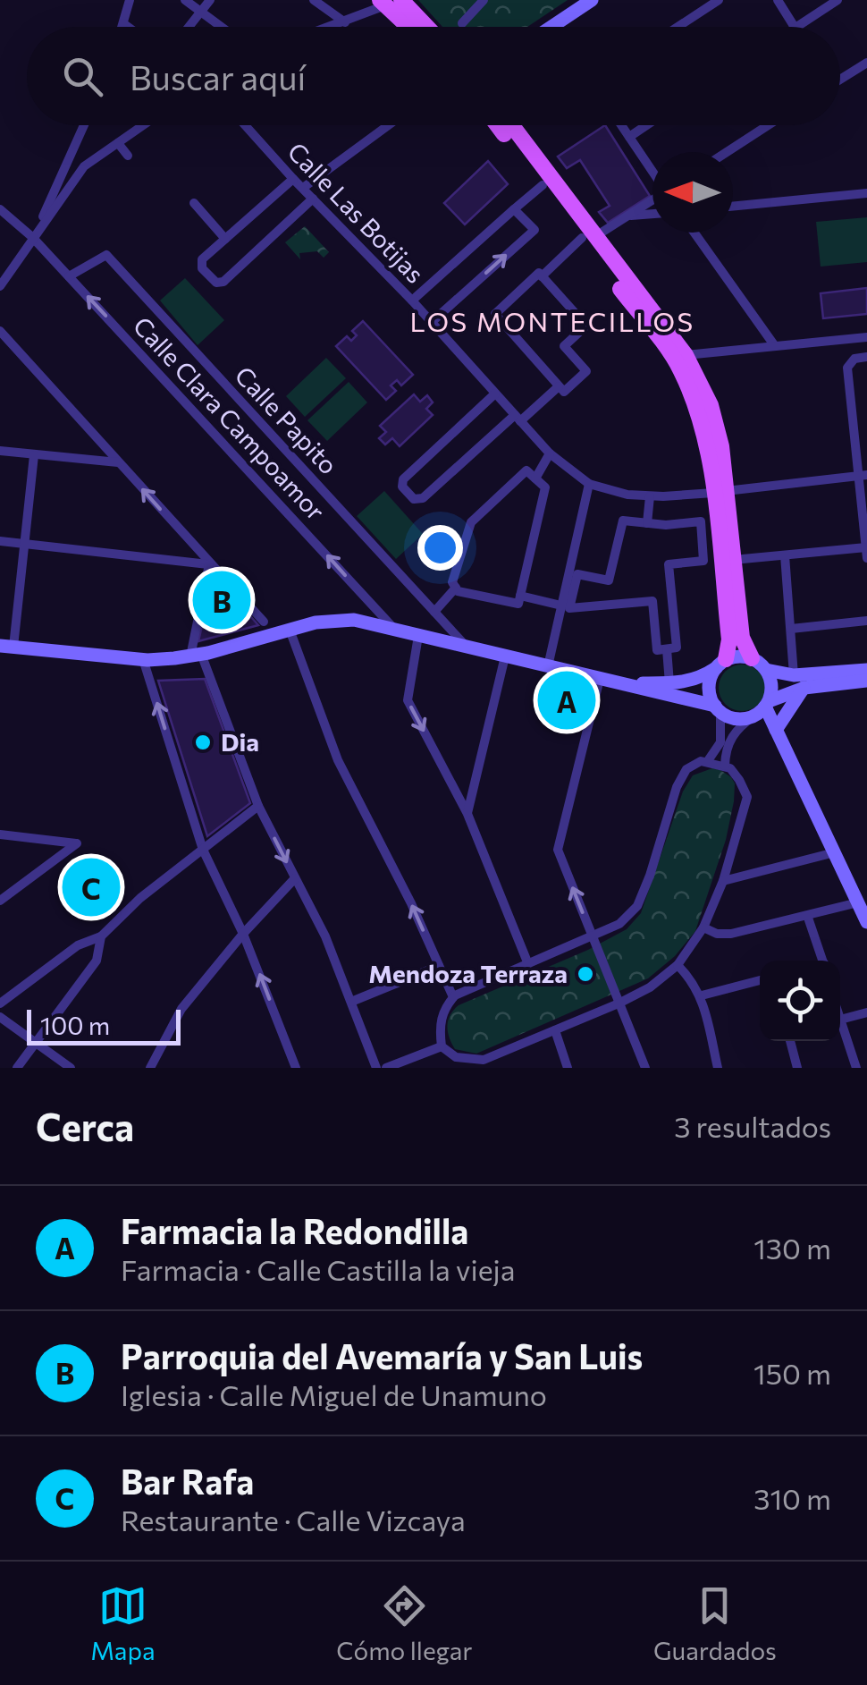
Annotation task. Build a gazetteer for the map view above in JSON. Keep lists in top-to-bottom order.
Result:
{
  "streets": {
    "street": ["Calle Las Botijas", "Calle Clara Campoamor", "Calle Papito"]
  },
  "crossings": [
    ["Calle Clara Campoamor", "Calle Papito"]
  ],
  "one_way": ["Calle Clara Campoamor"],
  "districts": ["LOS MONTECILLOS"],
  "places": ["Dia", "Mendoza Terraza"],
  "scale_bar": "100 m",
  "north": "left",
  "page": {
    "search": "Buscar aquí",
    "pins": ["B", "A", "C"],
    "scale": "100 m",
    "heading": ["Cerca", "3 resultados"],
    "list": [
      {
        "mark": "A",
        "name": "Farmacia la Redondilla",
        "note": "Farmacia · Calle Castilla la vieja",
        "value": "130 m"
      },
      {
        "mark": "B",
        "name": "Parroquia del Avemaría y San Luis",
        "note": "Iglesia · Calle Miguel de Unamuno",
        "value": "150 m"
      },
      {
        "mark": "C",
        "name": "Bar Rafa",
        "note": "Restaurante · Calle Vizcaya",
        "value": "310 m"
      }
    ],
    "nav": ["Mapa", "Cómo llegar", "Guardados"]
  }
}
